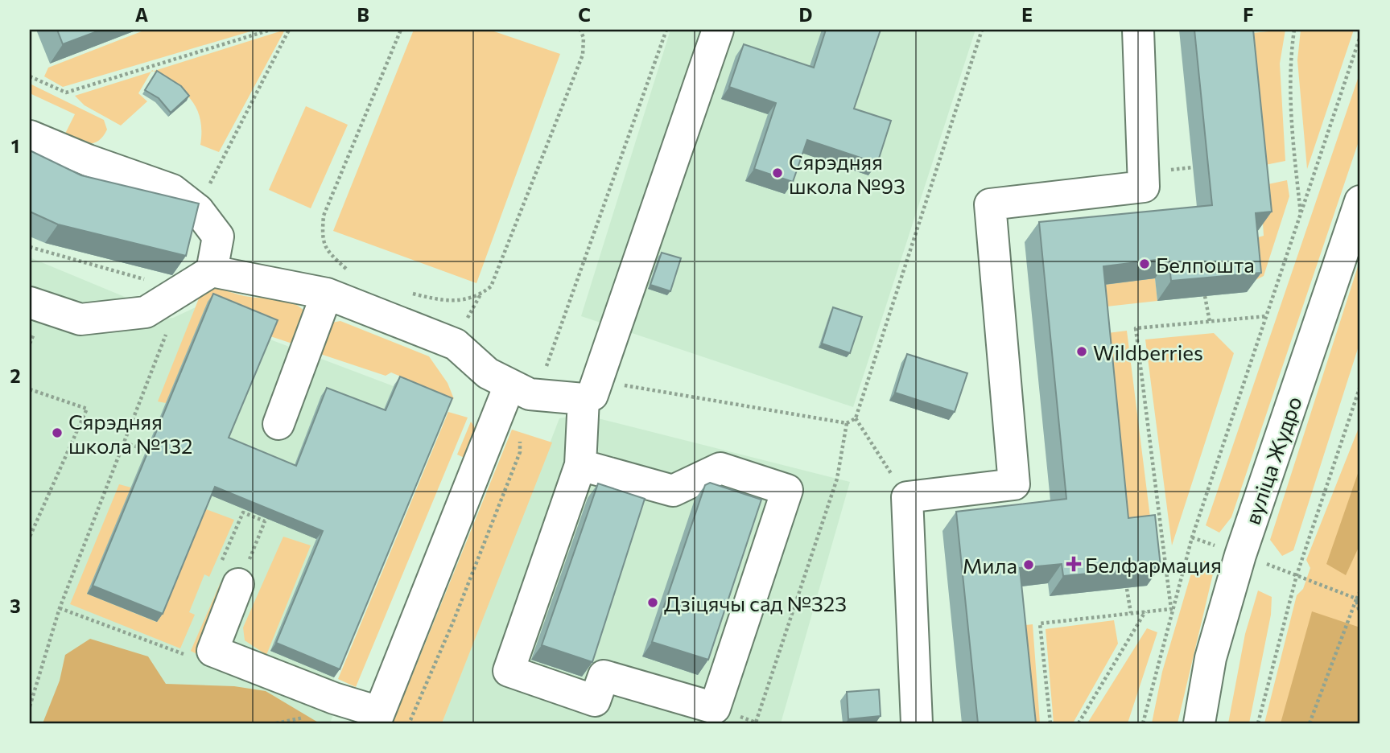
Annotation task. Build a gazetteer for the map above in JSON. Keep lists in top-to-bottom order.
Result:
{
  "streets": {
    "main road": ["вуліца Жудро"]
  },
  "places": {
    "other": [
      "Сярэдняя школа №93",
      "Белпошта",
      "Wildberries",
      "Сярэдняя школа №132",
      "Мила",
      "Дзіцячы сад №323"
    ],
    "health": ["Белфармация"]
  },
  "grid": {
    "columns": [
      "A",
      "B",
      "C",
      "D",
      "E",
      "F"
    ],
    "rows": ["1", "2", "3"]
  }
}
